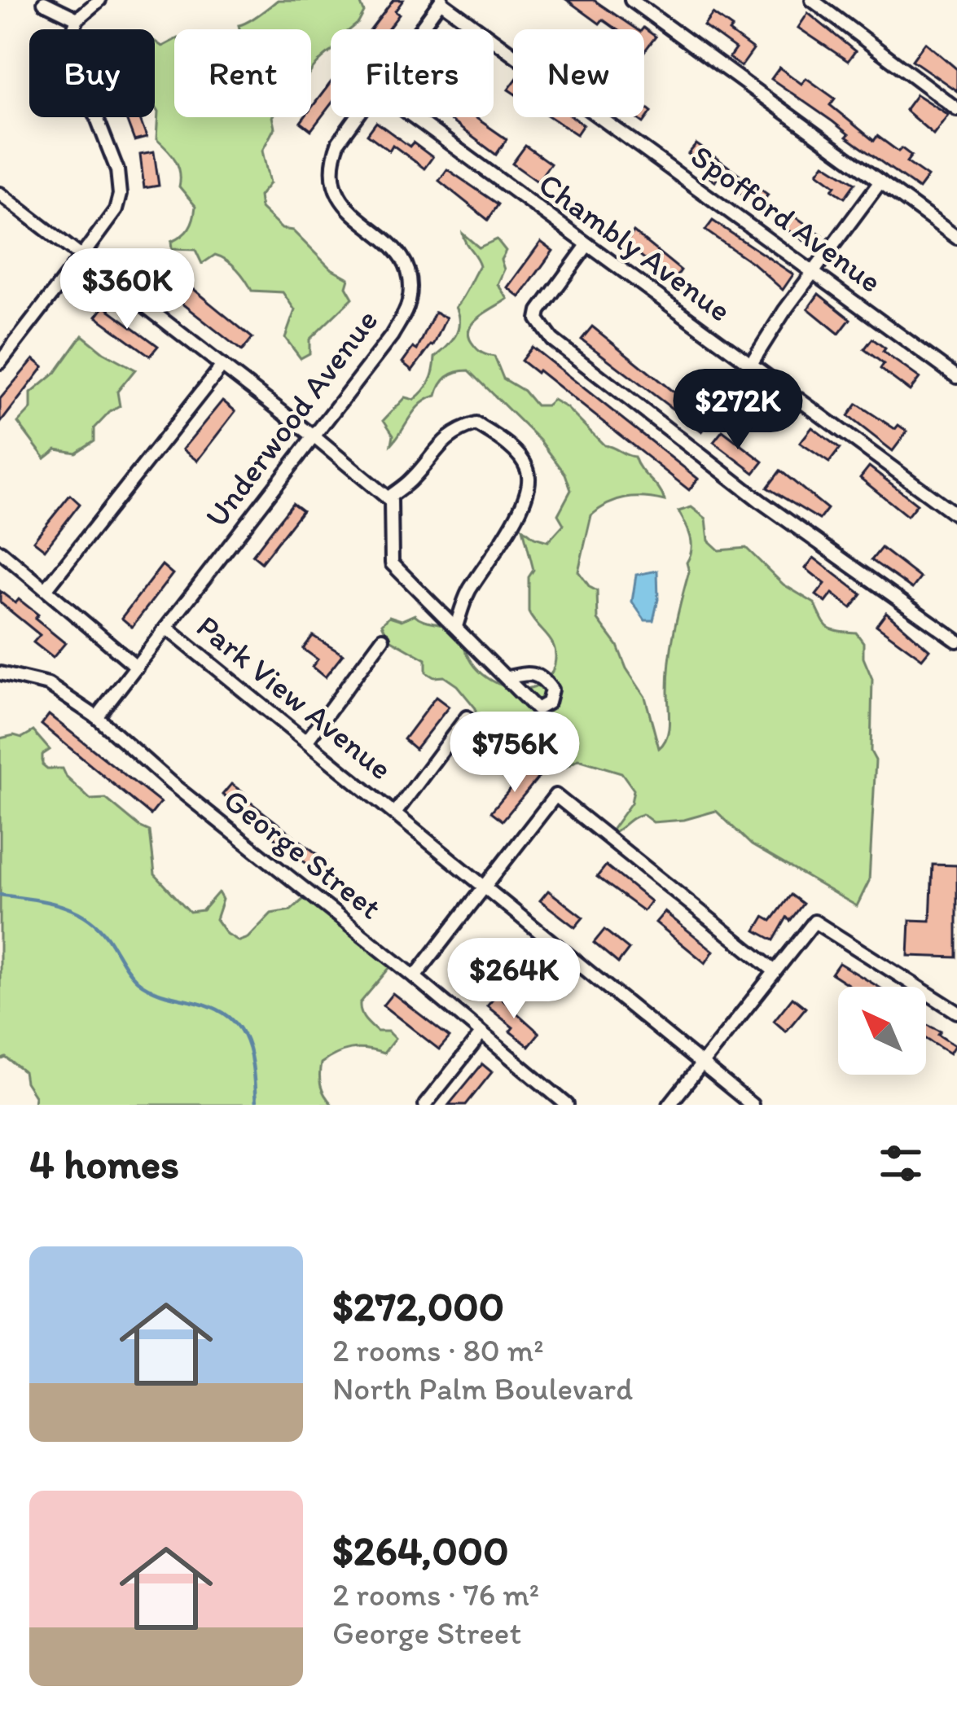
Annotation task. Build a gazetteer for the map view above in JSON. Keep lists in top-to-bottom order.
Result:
{
  "streets": {
    "street": [
      "Spofford Avenue",
      "Chambly Avenue",
      "Underwood Avenue",
      "Park View Avenue",
      "George Street"
    ]
  },
  "crossings": [
    ["Spofford Avenue", "Underwood Avenue"],
    ["Underwood Avenue", "Park View Avenue"],
    ["Underwood Avenue", "George Street"]
  ],
  "north": "top left",
  "page": {
    "chip": [
      "Buy",
      "Rent",
      "Filters",
      "New"
    ],
    "price": [
      "$360K",
      "$272K",
      "$756K",
      "$264K"
    ],
    "heading": "4 homes",
    "list": [
      {
        "name": "$272,000",
        "note": "2 rooms · 80 m² · North Palm Boulevard"
      },
      {
        "name": "$264,000",
        "note": "2 rooms · 76 m² · George Street"
      }
    ]
  }
}
